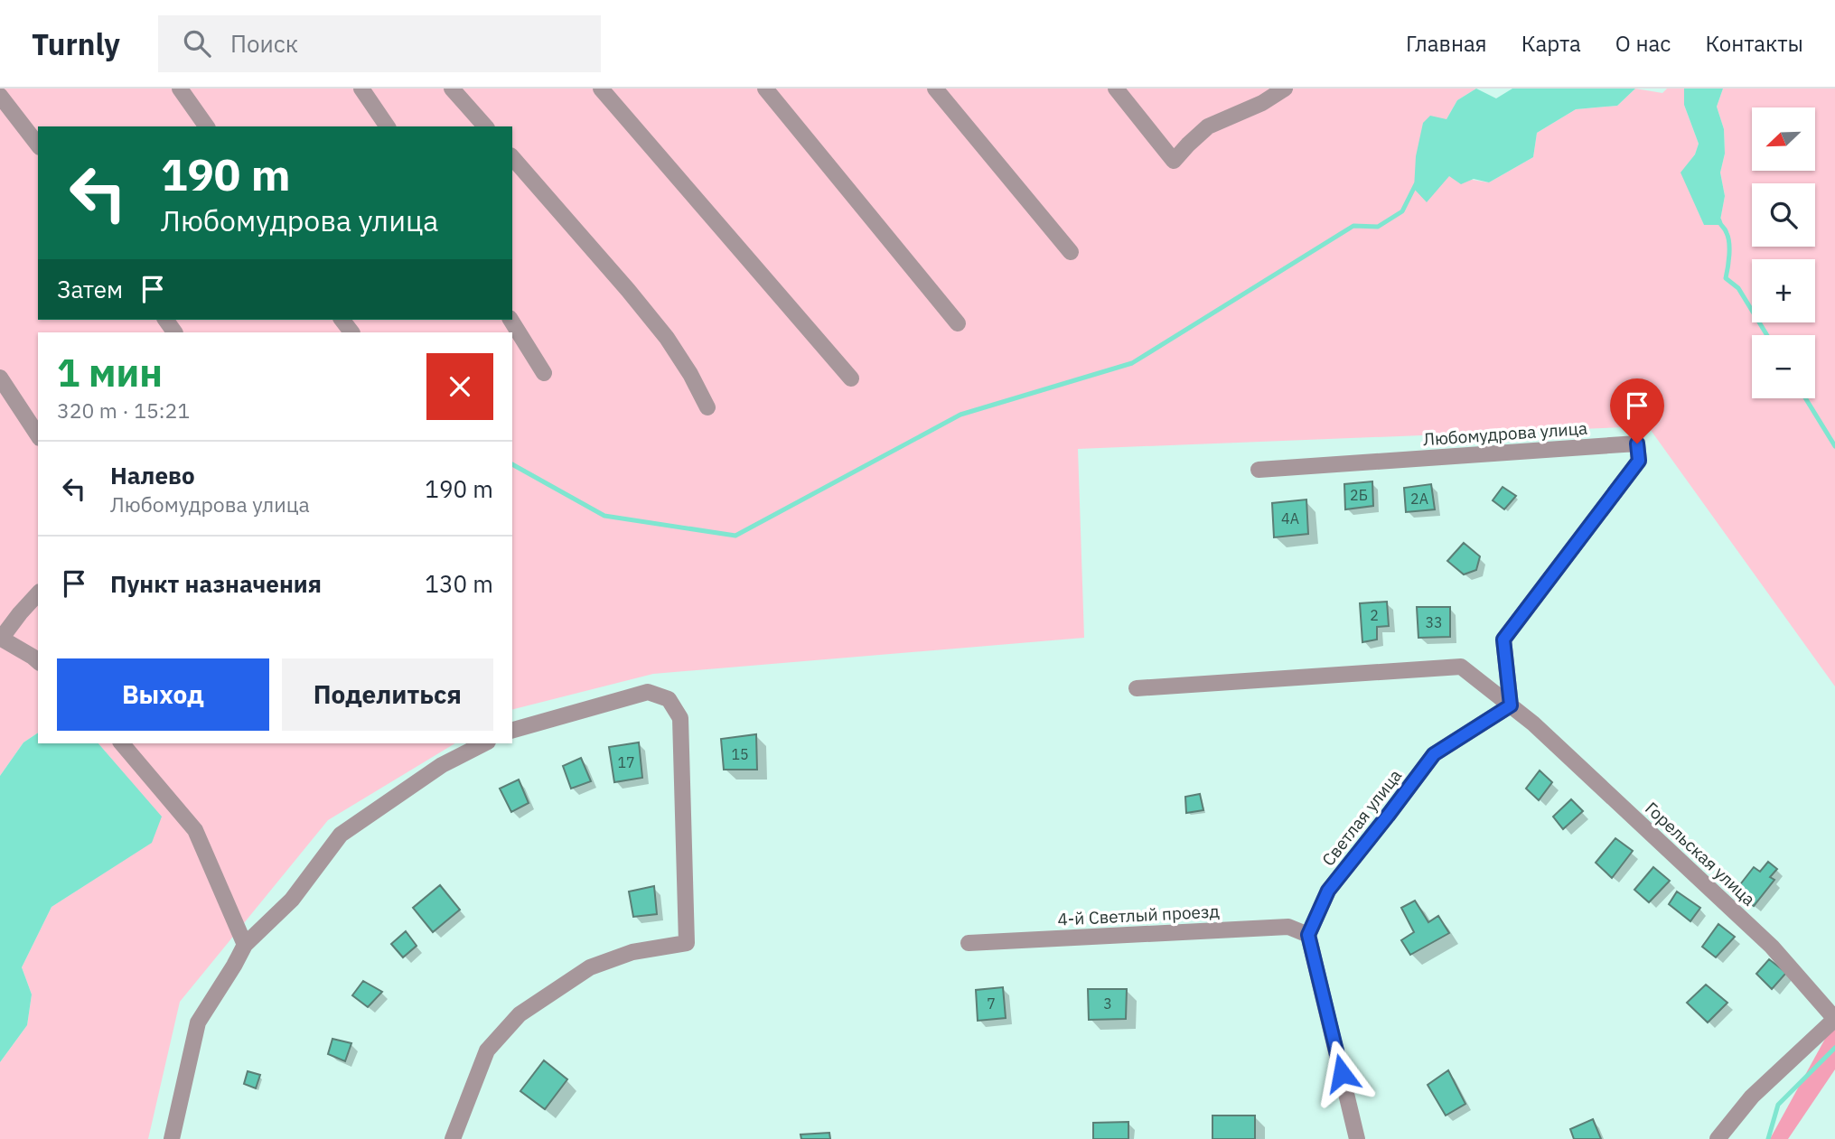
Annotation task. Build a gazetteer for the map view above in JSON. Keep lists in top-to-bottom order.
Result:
{
  "streets": {
    "street": [
      "Любомудрова улица",
      "Светлая улица",
      "Горельская улица",
      "4-й Светлый проезд"
    ]
  },
  "crossings": [
    ["Любомудрова улица", "Светлая улица"],
    ["Любомудрова улица", "Горельская улица"],
    ["Светлая улица", "Горельская улица"],
    ["Светлая улица", "4-й Светлый проезд"]
  ],
  "house_numbers": [
    "2Б",
    "2А",
    "4А",
    "2",
    "33",
    "15",
    "17",
    "7",
    "3"
  ],
  "north": "bottom left",
  "page": {
    "header": "Turnly",
    "search": "Поиск",
    "nav": [
      "Главная",
      "Карта",
      "О нас",
      "Контакты"
    ],
    "map_buttons": ["+", "−"],
    "turn": ["190 m", "Любомудрова улица"],
    "then": "Затем",
    "heading": ["1 мин", "320 m · 15:21"],
    "list": [
      {
        "name": "Налево",
        "note": "Любомудрова улица",
        "value": "190 m"
      },
      {
        "name": "Пункт назначения",
        "value": "130 m"
      }
    ],
    "buttons": ["Выход", "Поделиться"]
  }
}
